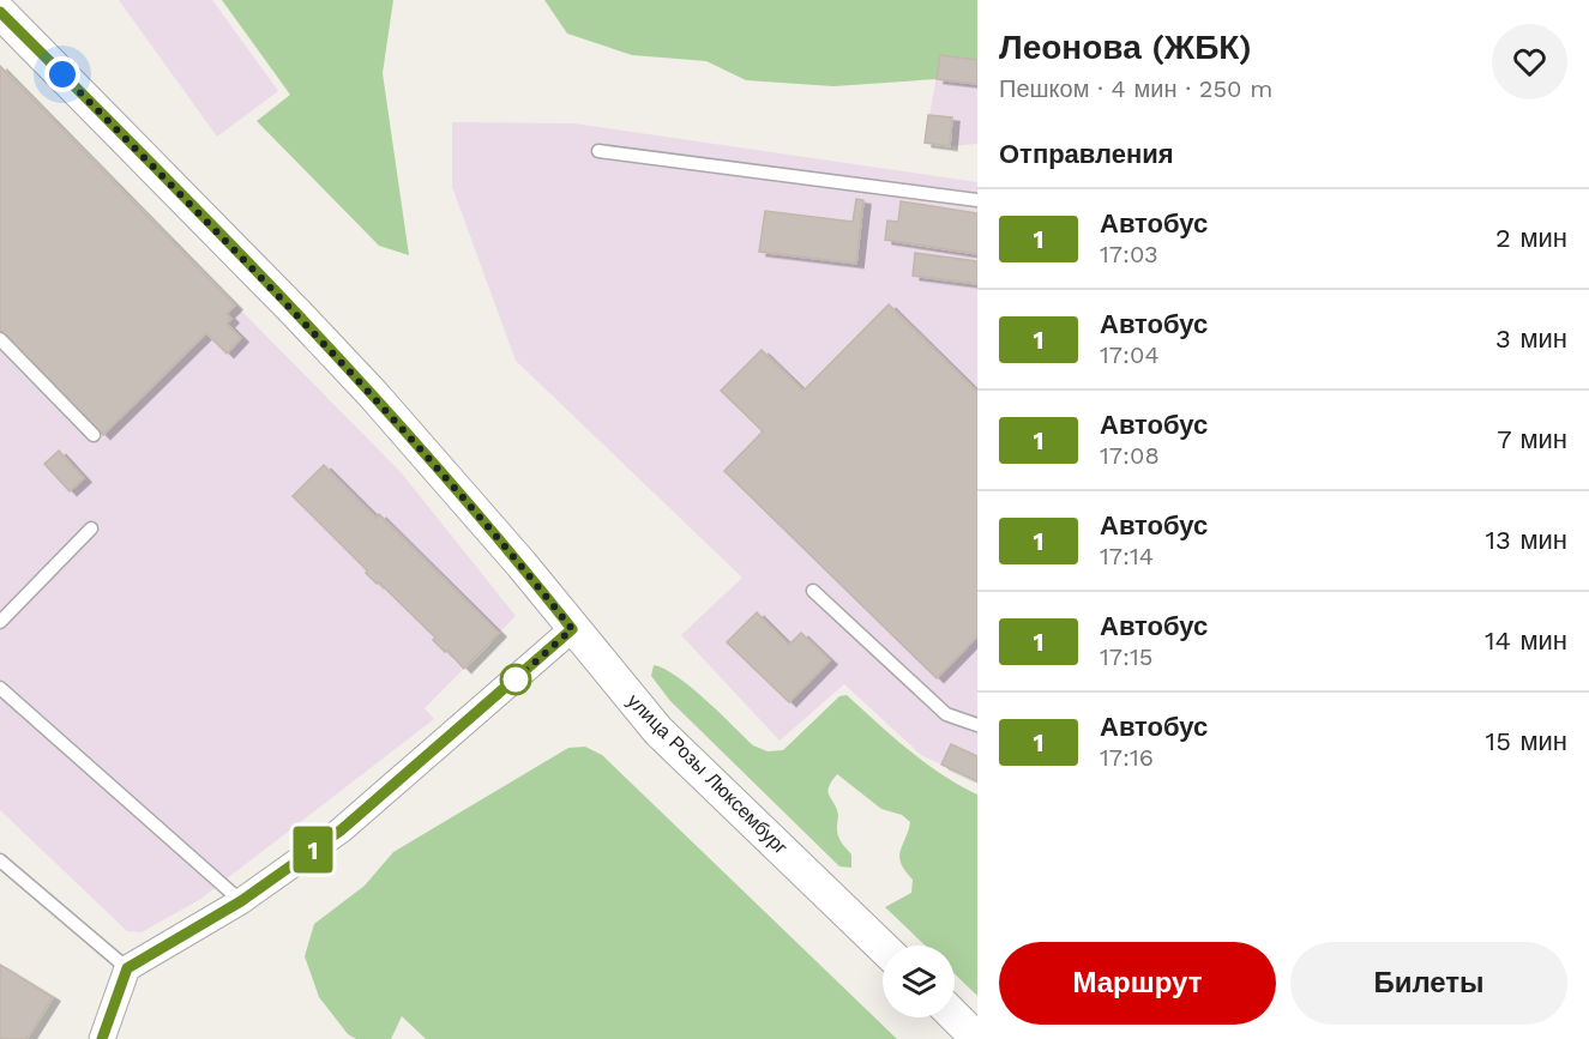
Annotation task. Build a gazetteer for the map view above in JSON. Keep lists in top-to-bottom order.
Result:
{
  "streets": {
    "street": ["улица Розы Люксембург"]
  },
  "lines": ["bus line 1"],
  "page": {
    "on_map": "1",
    "heading": [
      ["Леонова (ЖБК)", "Пешком · 4 мин · 250 m"],
      "Отправления"
    ],
    "list": [
      {
        "mark": "1",
        "name": "Автобус",
        "note": "17:03",
        "value": "2 мин"
      },
      {
        "mark": "1",
        "name": "Автобус",
        "note": "17:04",
        "value": "3 мин"
      },
      {
        "mark": "1",
        "name": "Автобус",
        "note": "17:08",
        "value": "7 мин"
      },
      {
        "mark": "1",
        "name": "Автобус",
        "note": "17:14",
        "value": "13 мин"
      },
      {
        "mark": "1",
        "name": "Автобус",
        "note": "17:15",
        "value": "14 мин"
      },
      {
        "mark": "1",
        "name": "Автобус",
        "note": "17:16",
        "value": "15 мин"
      }
    ],
    "buttons": ["Маршрут", "Билеты"]
  }
}
